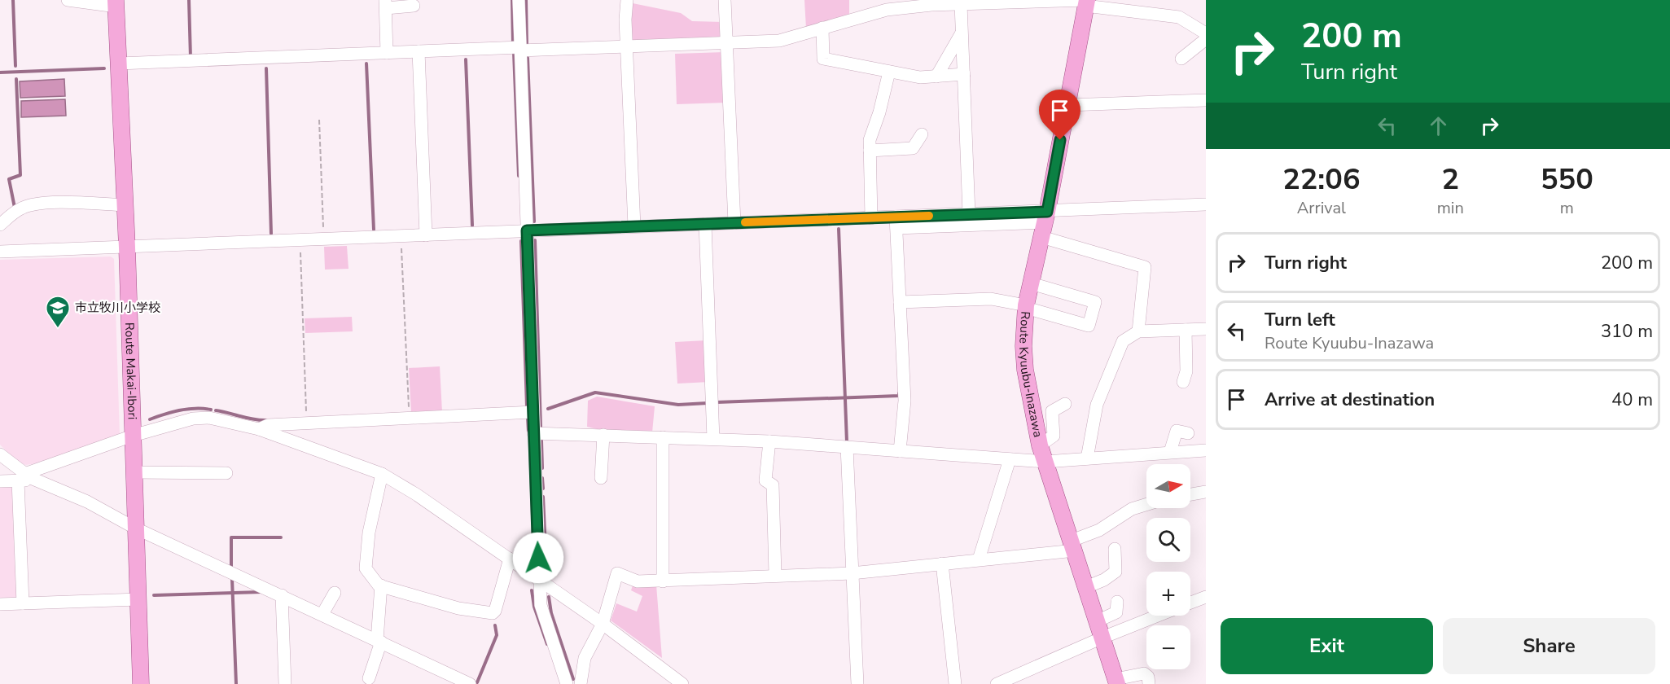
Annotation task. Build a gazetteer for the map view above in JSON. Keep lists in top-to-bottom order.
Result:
{
  "streets": {
    "main road": ["Route Makai-Ibori", "Route Kyuubu-Inazawa"]
  },
  "places": {
    "school or university": ["市立牧川小学校"]
  },
  "north": "right",
  "page": {
    "turn": ["200 m", "Turn right"],
    "eta": [
      "22:06",
      "Arrival",
      "2",
      "min",
      "550",
      "m"
    ],
    "list": [
      {
        "name": "Turn right",
        "value": "200 m"
      },
      {
        "name": "Turn left",
        "note": "Route Kyuubu-Inazawa",
        "value": "310 m"
      },
      {
        "name": "Arrive at destination",
        "value": "40 m"
      }
    ],
    "map_buttons": ["+", "−"],
    "buttons": ["Exit", "Share"]
  }
}
